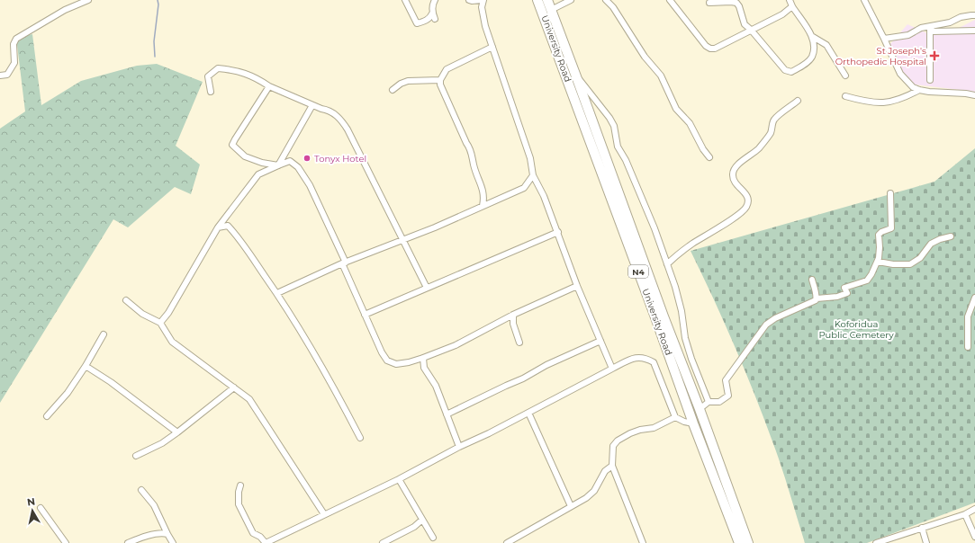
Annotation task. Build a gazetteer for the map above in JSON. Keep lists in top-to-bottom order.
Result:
{
  "streets": {
    "highway": ["University Road", "N4"]
  },
  "parks": ["Koforidua Public Cemetery"],
  "places": {
    "health": ["St Joseph's Orthopedic Hospital"],
    "other": ["Tonyx Hotel"]
  },
  "north": "top"
}
